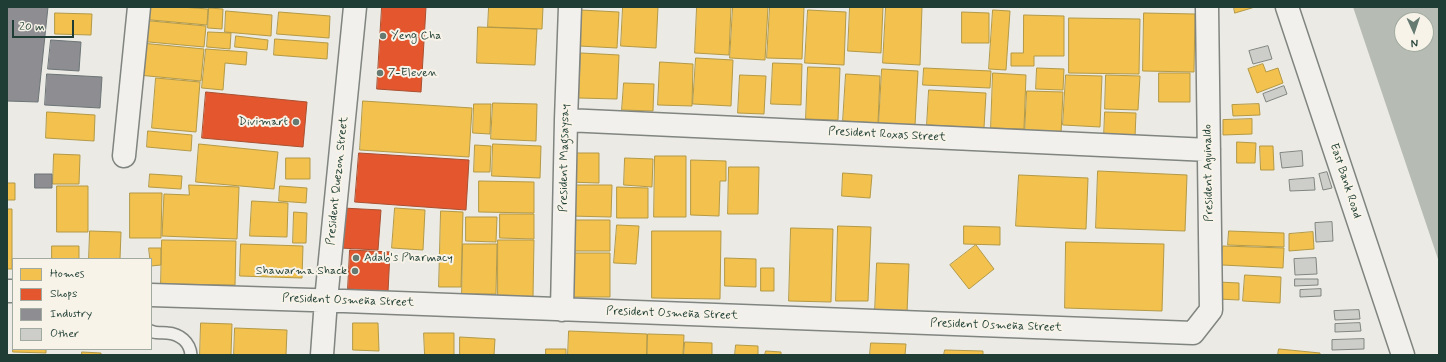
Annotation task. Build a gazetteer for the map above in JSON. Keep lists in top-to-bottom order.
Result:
{
  "streets": {
    "street": [
      "President Roxas Street",
      "President Magsaysay",
      "President Aguinaldo",
      "President Quezon Street",
      "East Bank Road",
      "President Osmeña Street"
    ]
  },
  "crossings": [
    ["President Roxas Street", "President Magsaysay"],
    ["President Roxas Street", "President Aguinaldo"],
    ["President Magsaysay", "President Osmeña Street"],
    ["President Aguinaldo", "President Osmeña Street"],
    ["President Quezon Street", "President Osmeña Street"]
  ],
  "places": [
    "Yeng Cha",
    "7-Eleven",
    "Divimart",
    "Adab's Pharmacy",
    "Shawarma Shack"
  ],
  "legend": [
    "Homes",
    "Shops",
    "Industry",
    "Other"
  ],
  "scale_bar": "20 m",
  "north": "bottom"
}
